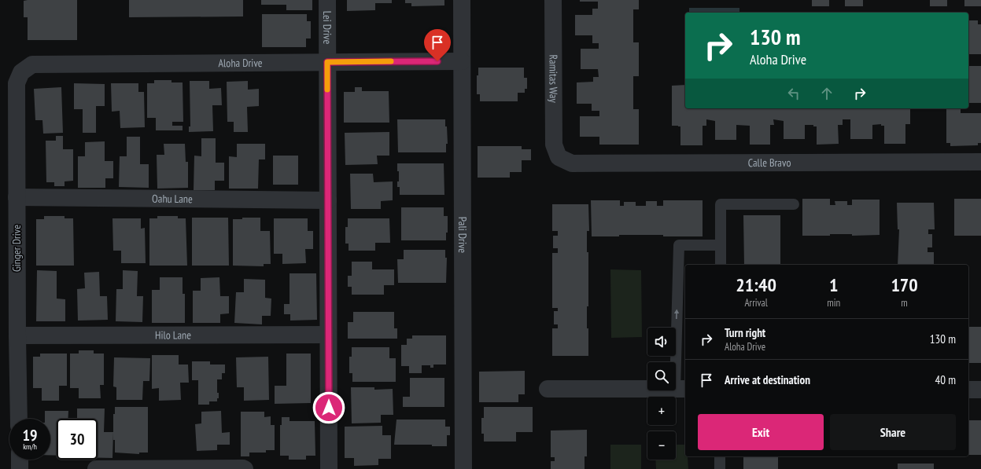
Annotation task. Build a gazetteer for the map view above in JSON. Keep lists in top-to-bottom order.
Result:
{
  "streets": {
    "street": [
      "Lei Drive",
      "Aloha Drive",
      "Ramitas Way",
      "Calle Bravo",
      "Oahu Lane",
      "Pali Drive",
      "Ginger Drive",
      "Hilo Lane"
    ]
  },
  "crossings": [
    ["Lei Drive", "Aloha Drive"],
    ["Lei Drive", "Oahu Lane"],
    ["Lei Drive", "Hilo Lane"],
    ["Aloha Drive", "Pali Drive"],
    ["Aloha Drive", "Ginger Drive"],
    ["Ramitas Way", "Calle Bravo"],
    ["Oahu Lane", "Ginger Drive"],
    ["Ginger Drive", "Hilo Lane"]
  ],
  "page": {
    "turn": ["130 m", "Aloha Drive"],
    "eta": [
      "21:40",
      "Arrival",
      "1",
      "min",
      "170",
      "m"
    ],
    "list": [
      {
        "name": "Turn right",
        "note": "Aloha Drive",
        "value": "130 m"
      },
      {
        "name": "Arrive at destination",
        "value": "40 m"
      }
    ],
    "map_buttons": ["+", "−"],
    "buttons": ["Exit", "Share"],
    "speed": "19 km/h",
    "limit": "30"
  }
}
